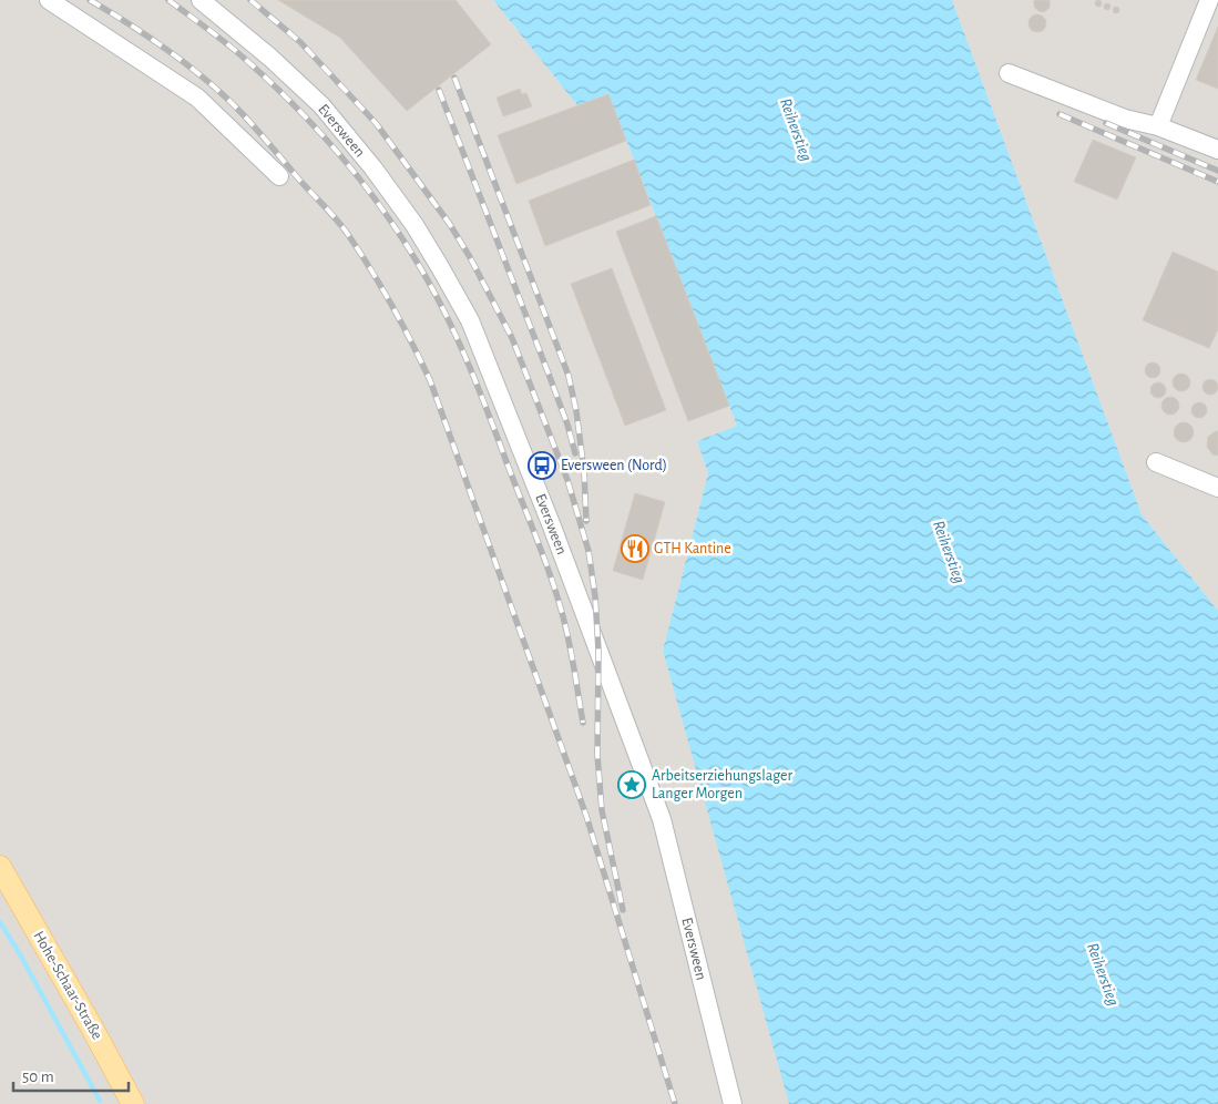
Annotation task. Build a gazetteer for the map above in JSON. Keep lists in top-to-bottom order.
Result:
{
  "streets": {
    "main road": ["Hohe-Schaar-Straße"],
    "street": ["Eversween"]
  },
  "water": ["Reiherstieg"],
  "places": {
    "bus stop": ["Eversween (Nord)"],
    "restaurant": ["GTH Kantine"],
    "place": ["Arbeitserziehungslager Langer Morgen"]
  },
  "scale_bar": "50 m"
}
